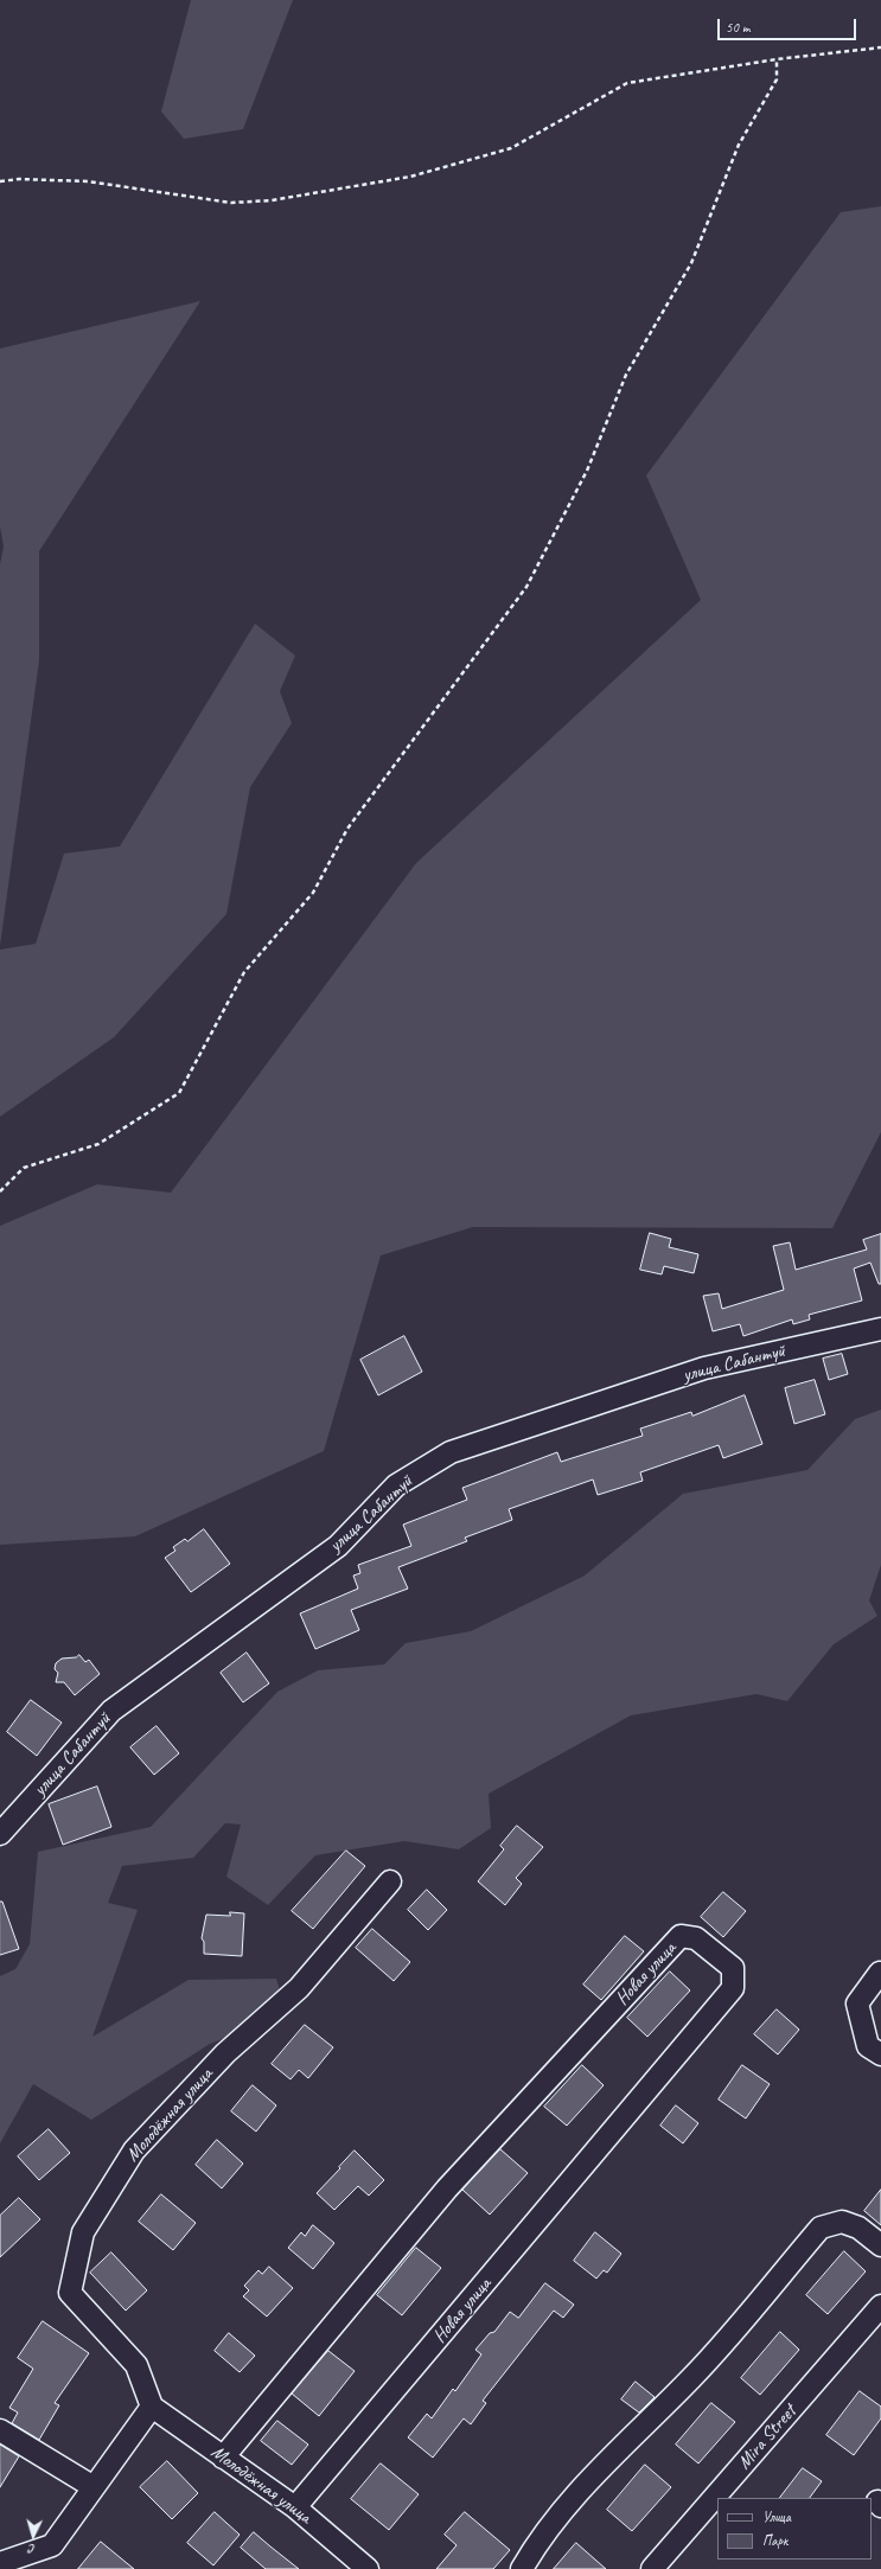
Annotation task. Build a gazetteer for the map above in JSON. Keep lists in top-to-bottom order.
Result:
{
  "streets": {
    "street": [
      "улица Сабантуй",
      "Новая улица",
      "Молодёжная улица",
      "Mira Street"
    ]
  },
  "crossings": [
    ["Новая улица", "Молодёжная улица"]
  ],
  "legend": ["Улица", "Парк"],
  "scale_bar": "50 m",
  "north": "bottom"
}
